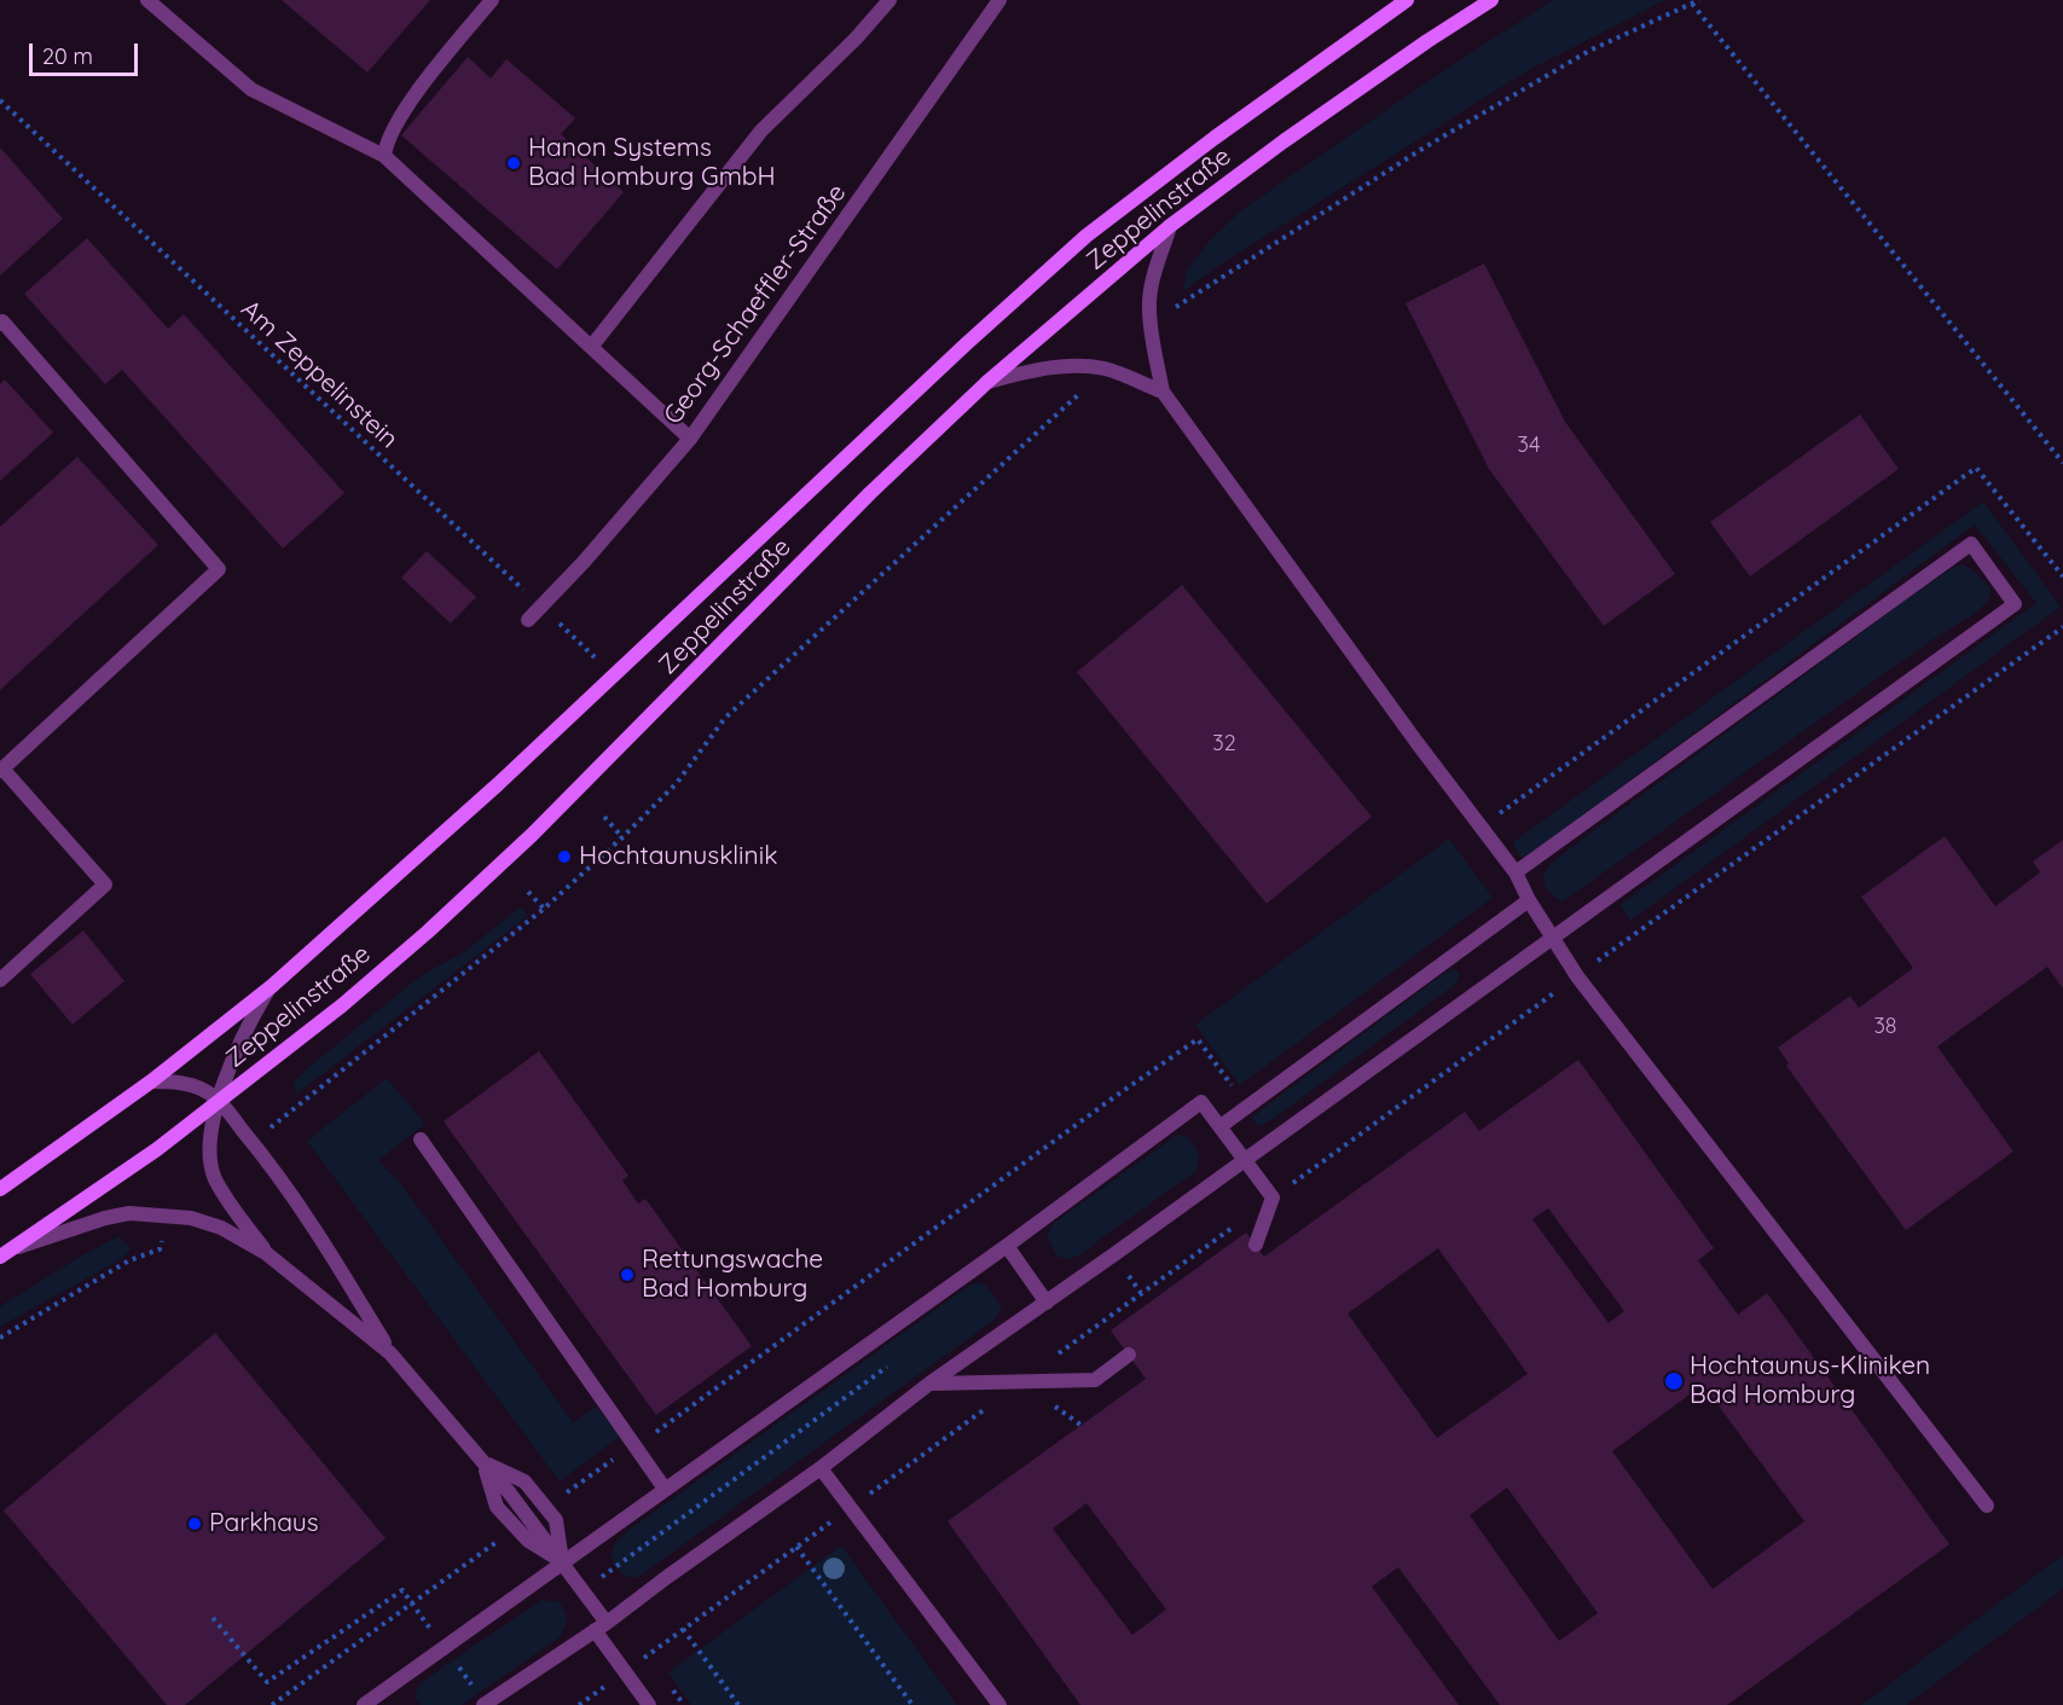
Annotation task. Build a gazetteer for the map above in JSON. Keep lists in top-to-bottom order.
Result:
{
  "streets": {
    "main road": ["Zeppelinstraße"],
    "street": ["Georg-Schaeffler-Straße"],
    "path": ["Am Zeppelinstein"]
  },
  "crossings": [
    ["Zeppelinstraße", "Am Zeppelinstein"],
    ["Georg-Schaeffler-Straße", "Am Zeppelinstein"]
  ],
  "places": [
    "Hanon Systems Bad Homburg GmbH",
    "Hochtaunusklinik",
    "Rettungswache Bad Homburg",
    "Hochtaunus-Kliniken Bad Homburg",
    "Parkhaus"
  ],
  "house_numbers": ["34", "32", "38"],
  "scale_bar": "20 m"
}
